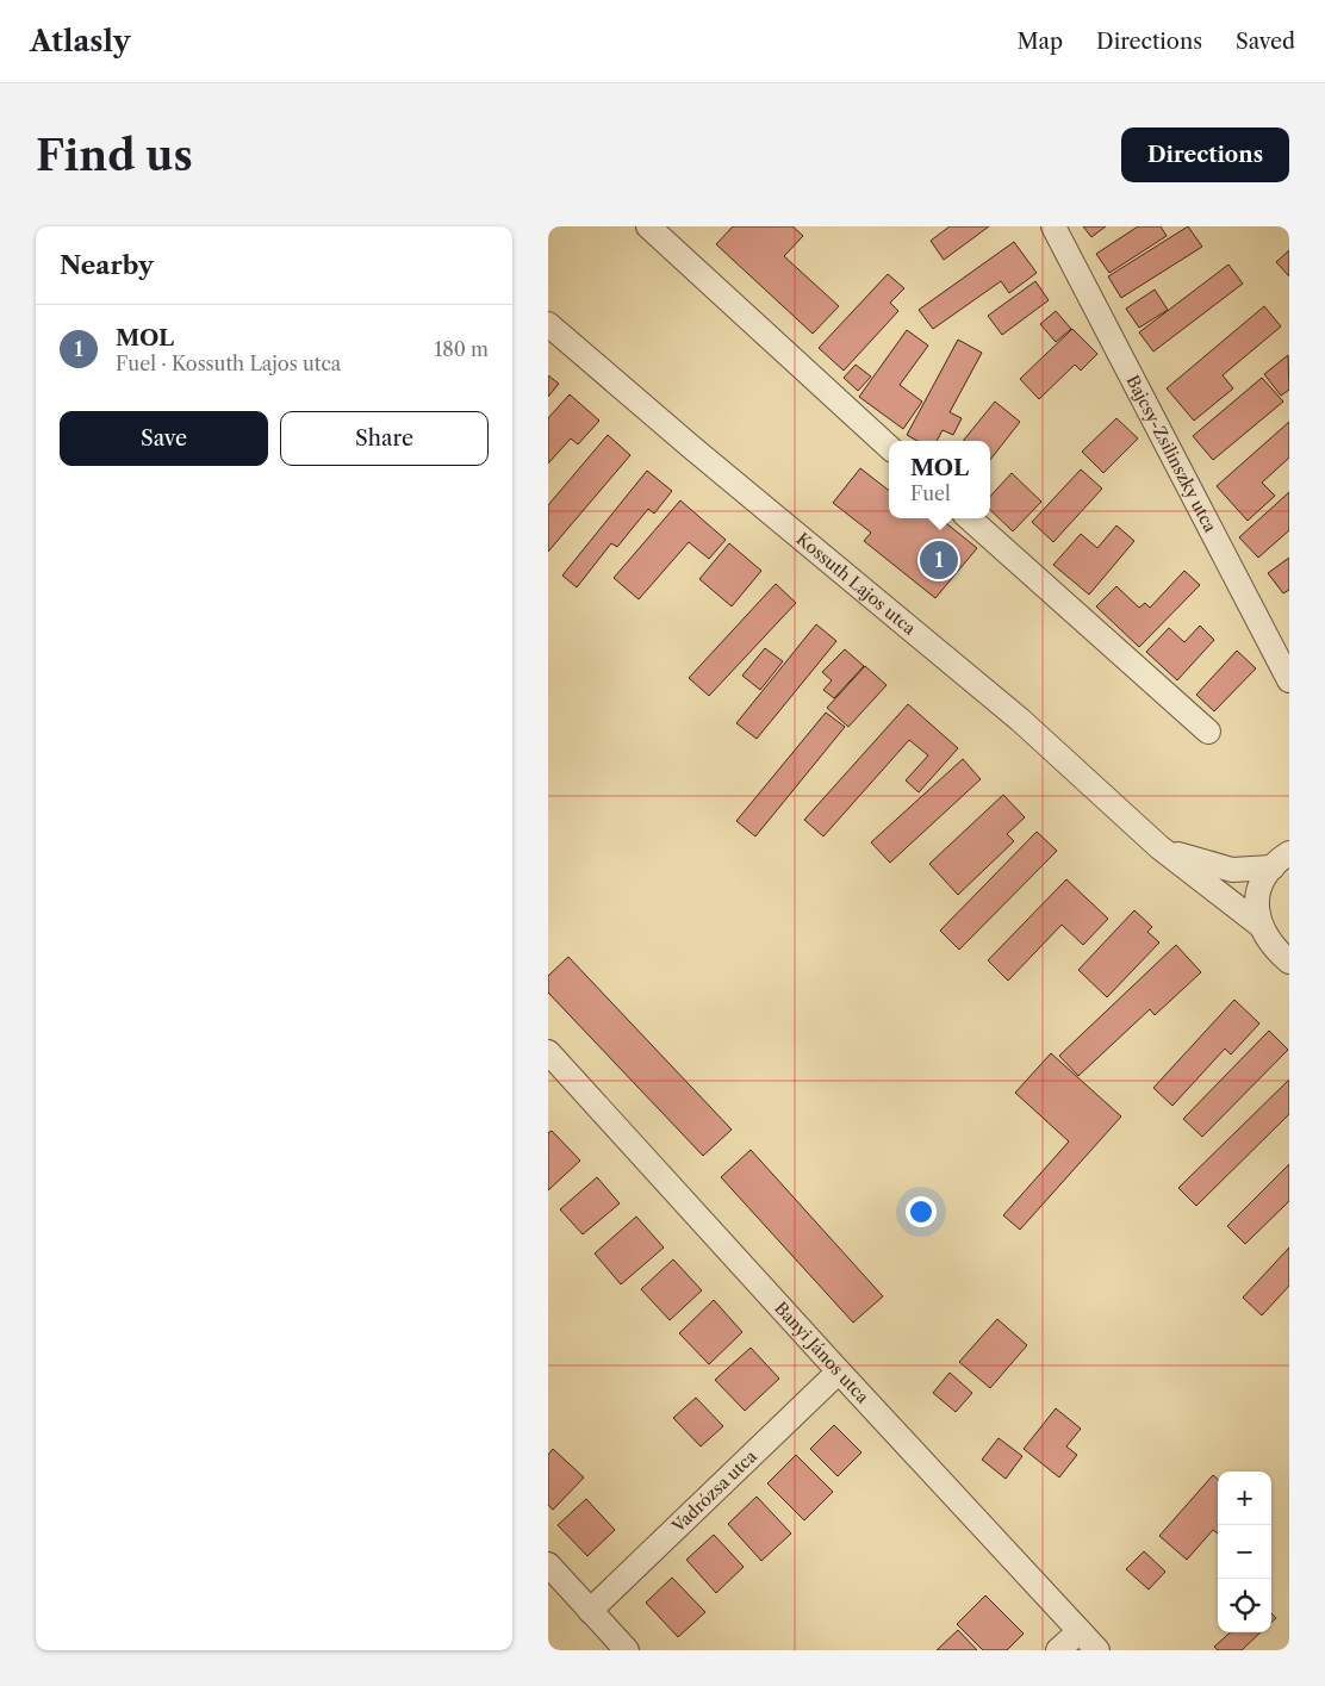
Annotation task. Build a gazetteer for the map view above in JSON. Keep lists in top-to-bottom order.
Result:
{
  "streets": {
    "street": [
      "Bajcsy-Zsilinszky utca",
      "Kossuth Lajos utca",
      "Banyi János utca",
      "Vadrózsa utca"
    ]
  },
  "crossings": [
    ["Banyi János utca", "Vadrózsa utca"]
  ],
  "page": {
    "header": "Atlasly",
    "nav": ["Map", "Directions", "Saved"],
    "buttons": [
      "Directions",
      ["Save", "Share"]
    ],
    "title": "Find us",
    "heading": "Nearby",
    "list": [
      {
        "mark": "1",
        "name": "MOL",
        "note": "Fuel · Kossuth Lajos utca",
        "value": "180 m"
      }
    ],
    "popup": ["MOL", "Fuel"],
    "pins": "1",
    "map_buttons": ["+", "−"]
  }
}
